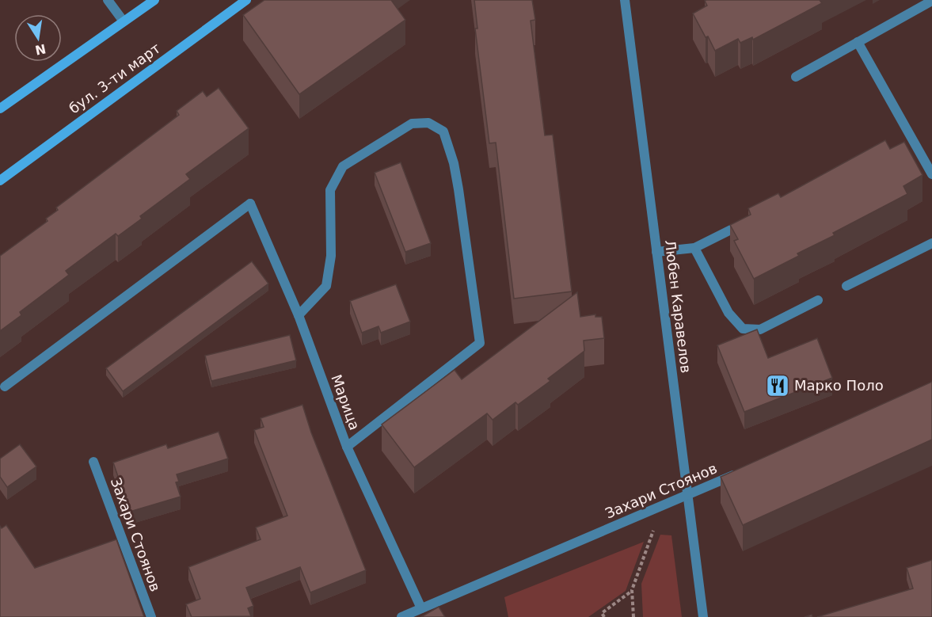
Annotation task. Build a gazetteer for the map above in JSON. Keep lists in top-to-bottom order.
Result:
{
  "streets": {
    "main road": ["бул. 3-ти март"],
    "street": ["Любен Каравелов", "Марица", "Захари Стоянов"]
  },
  "crossings": [
    ["Любен Каравелов", "Захари Стоянов"],
    ["Марица", "Захари Стоянов"]
  ],
  "places": {
    "restaurant": ["Марко Поло"]
  },
  "north": "bottom"
}
